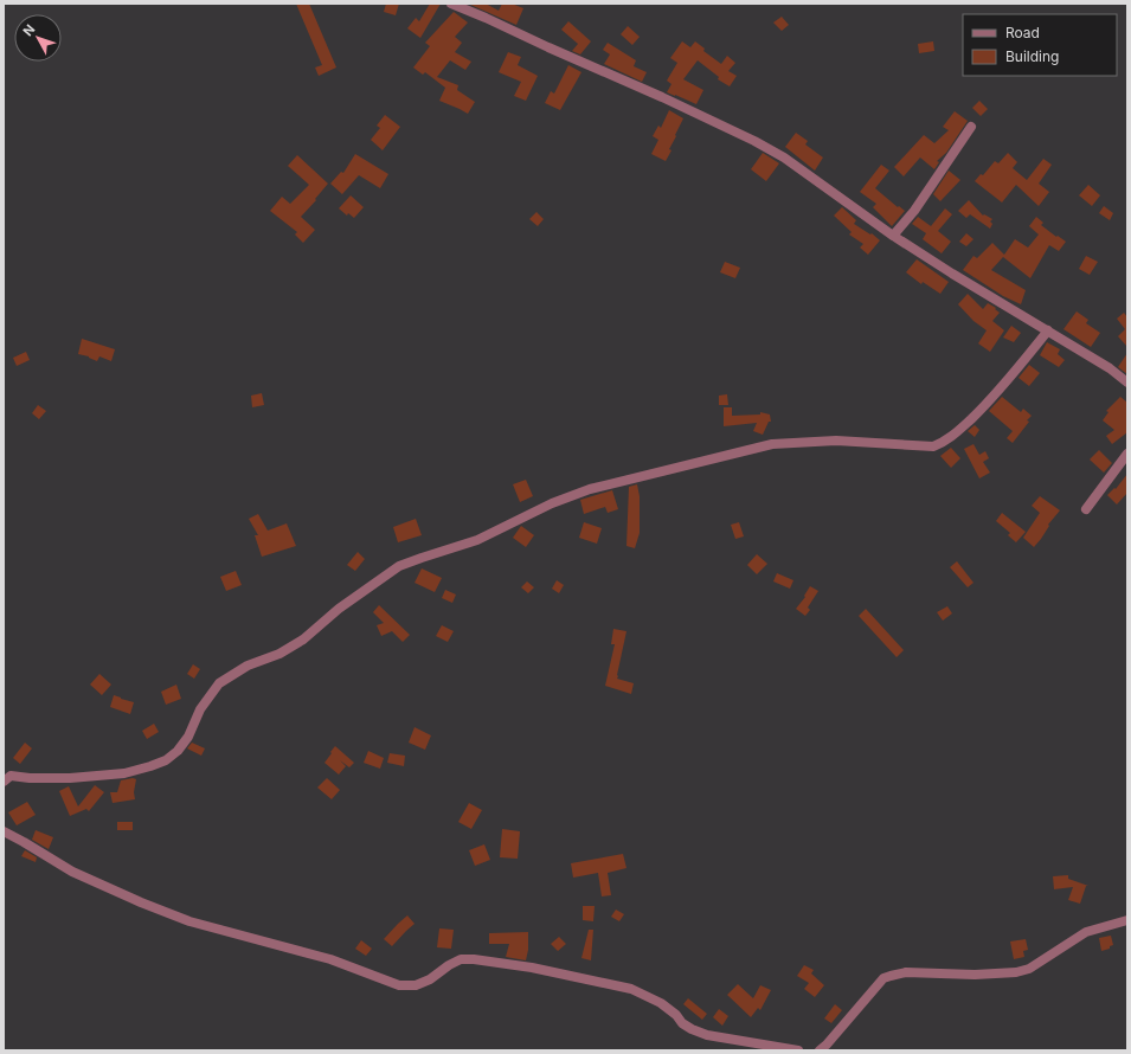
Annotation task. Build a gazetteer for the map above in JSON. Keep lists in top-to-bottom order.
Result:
{
  "legend": ["Road", "Building"],
  "north": "top left"
}
